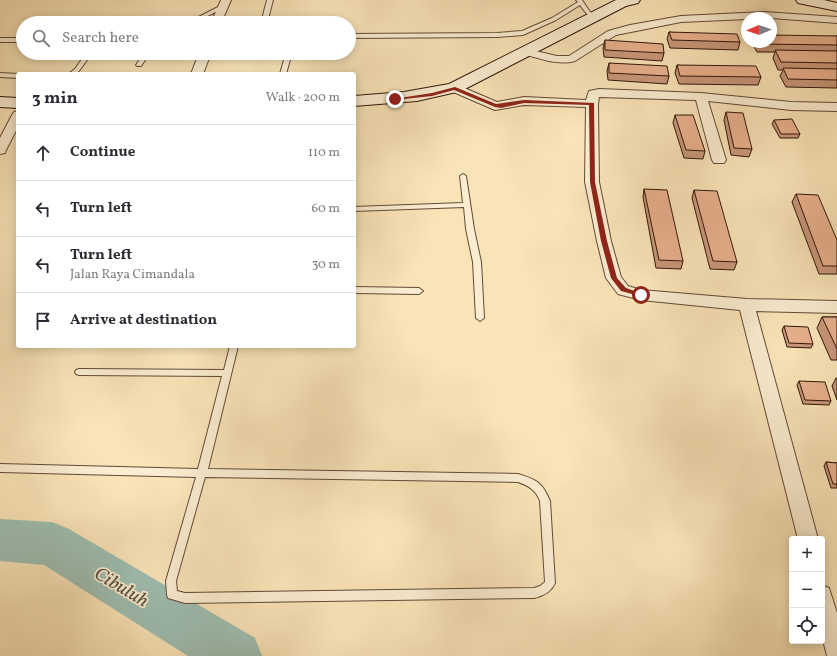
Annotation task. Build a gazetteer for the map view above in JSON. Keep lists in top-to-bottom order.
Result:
{
  "water": ["Cibuluh"],
  "north": "left",
  "page": {
    "search": "Search here",
    "heading": ["3 min", "Walk · 200 m"],
    "list": [
      ["Continue", "110 m"],
      ["Turn left", "60 m"],
      ["Turn left", "Jalan Raya Cimandala", "30 m"],
      "Arrive at destination"
    ],
    "map_buttons": ["+", "−"]
  }
}
